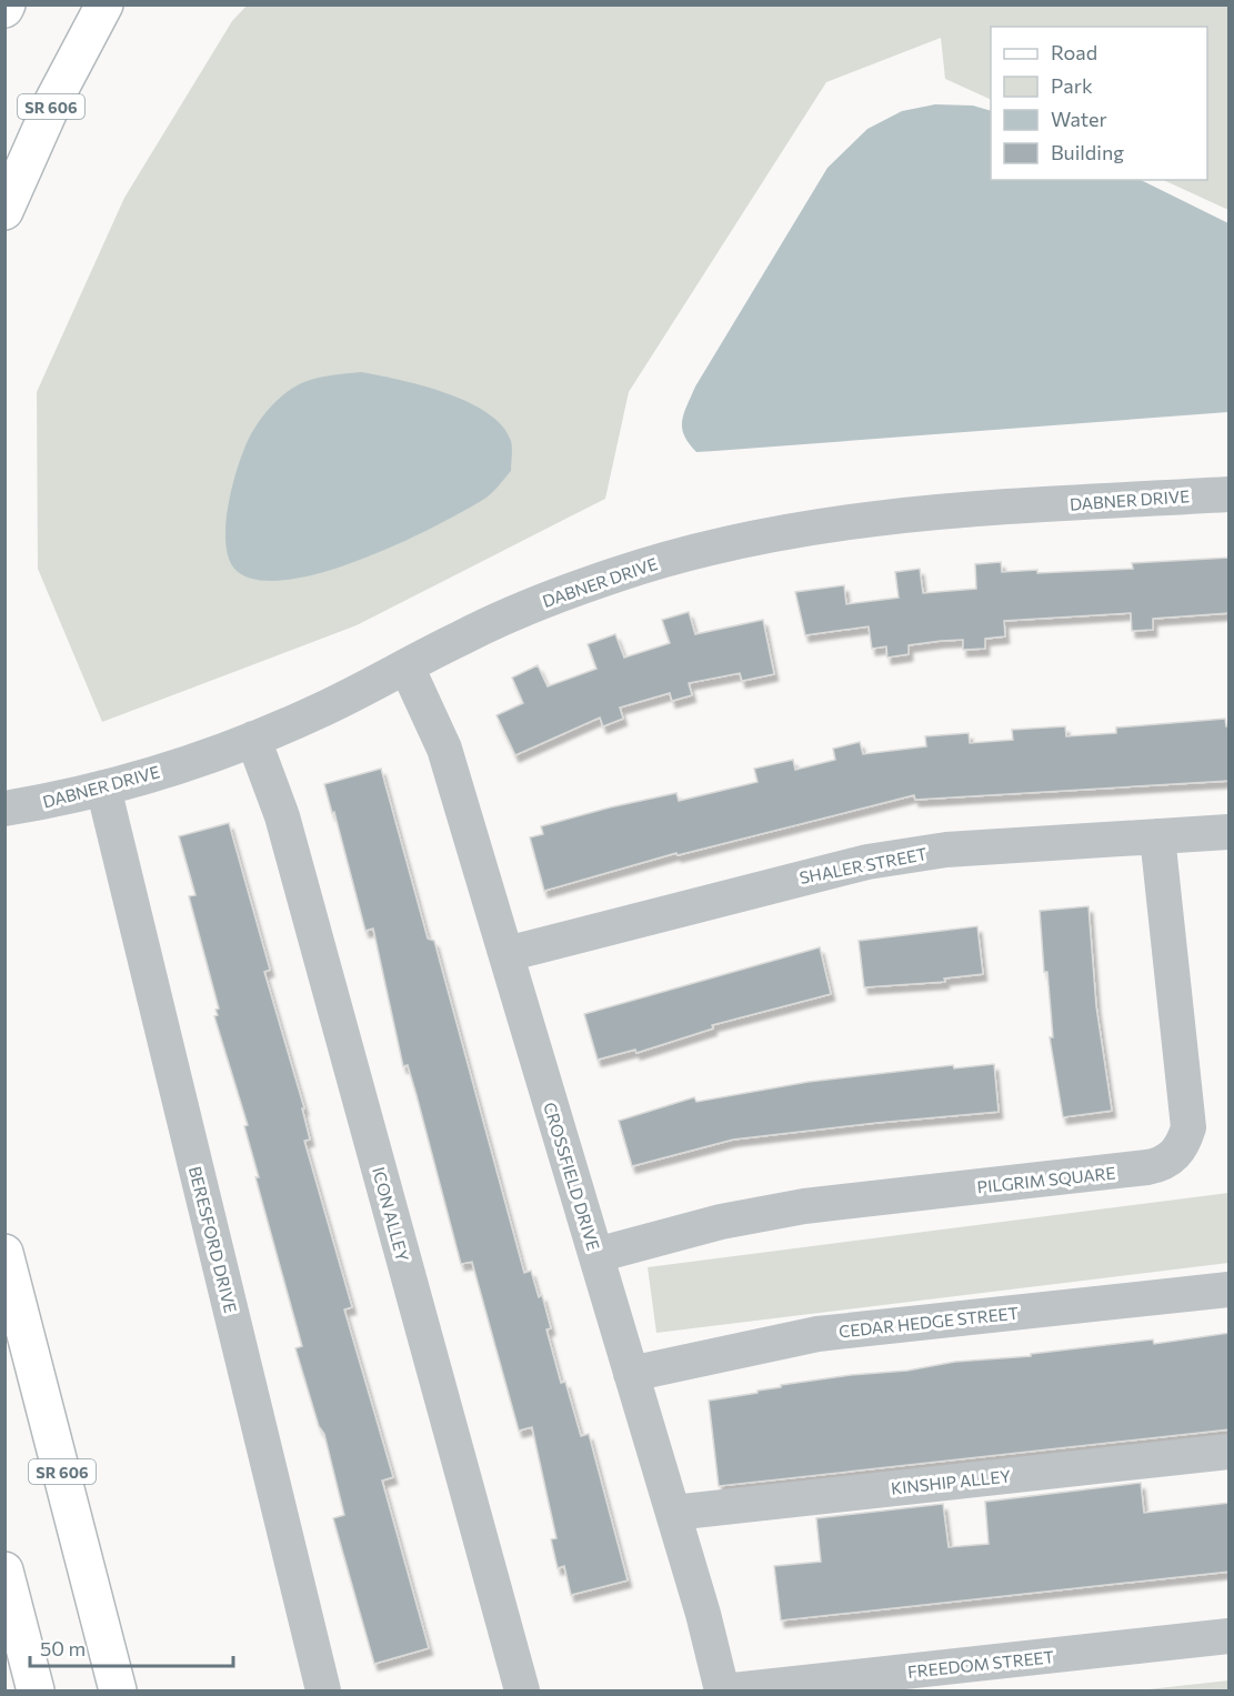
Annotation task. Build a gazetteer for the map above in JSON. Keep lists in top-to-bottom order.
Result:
{
  "streets": {
    "main road": ["SR 606"],
    "street": [
      "DABNER DRIVE",
      "SHALER STREET",
      "CROSSFIELD DRIVE",
      "PILGRIM SQUARE",
      "ICON ALLEY",
      "BERESFORD DRIVE",
      "CEDAR HEDGE STREET",
      "KINSHIP ALLEY",
      "FREEDOM STREET"
    ]
  },
  "crossings": [
    ["DABNER DRIVE", "CROSSFIELD DRIVE"],
    ["DABNER DRIVE", "ICON ALLEY"],
    ["DABNER DRIVE", "BERESFORD DRIVE"],
    ["SHALER STREET", "CROSSFIELD DRIVE"],
    ["SHALER STREET", "PILGRIM SQUARE"],
    ["CROSSFIELD DRIVE", "PILGRIM SQUARE"],
    ["CROSSFIELD DRIVE", "CEDAR HEDGE STREET"],
    ["CROSSFIELD DRIVE", "KINSHIP ALLEY"]
  ],
  "legend": [
    "Road",
    "Park",
    "Water",
    "Building"
  ],
  "scale_bar": "50 m"
}
